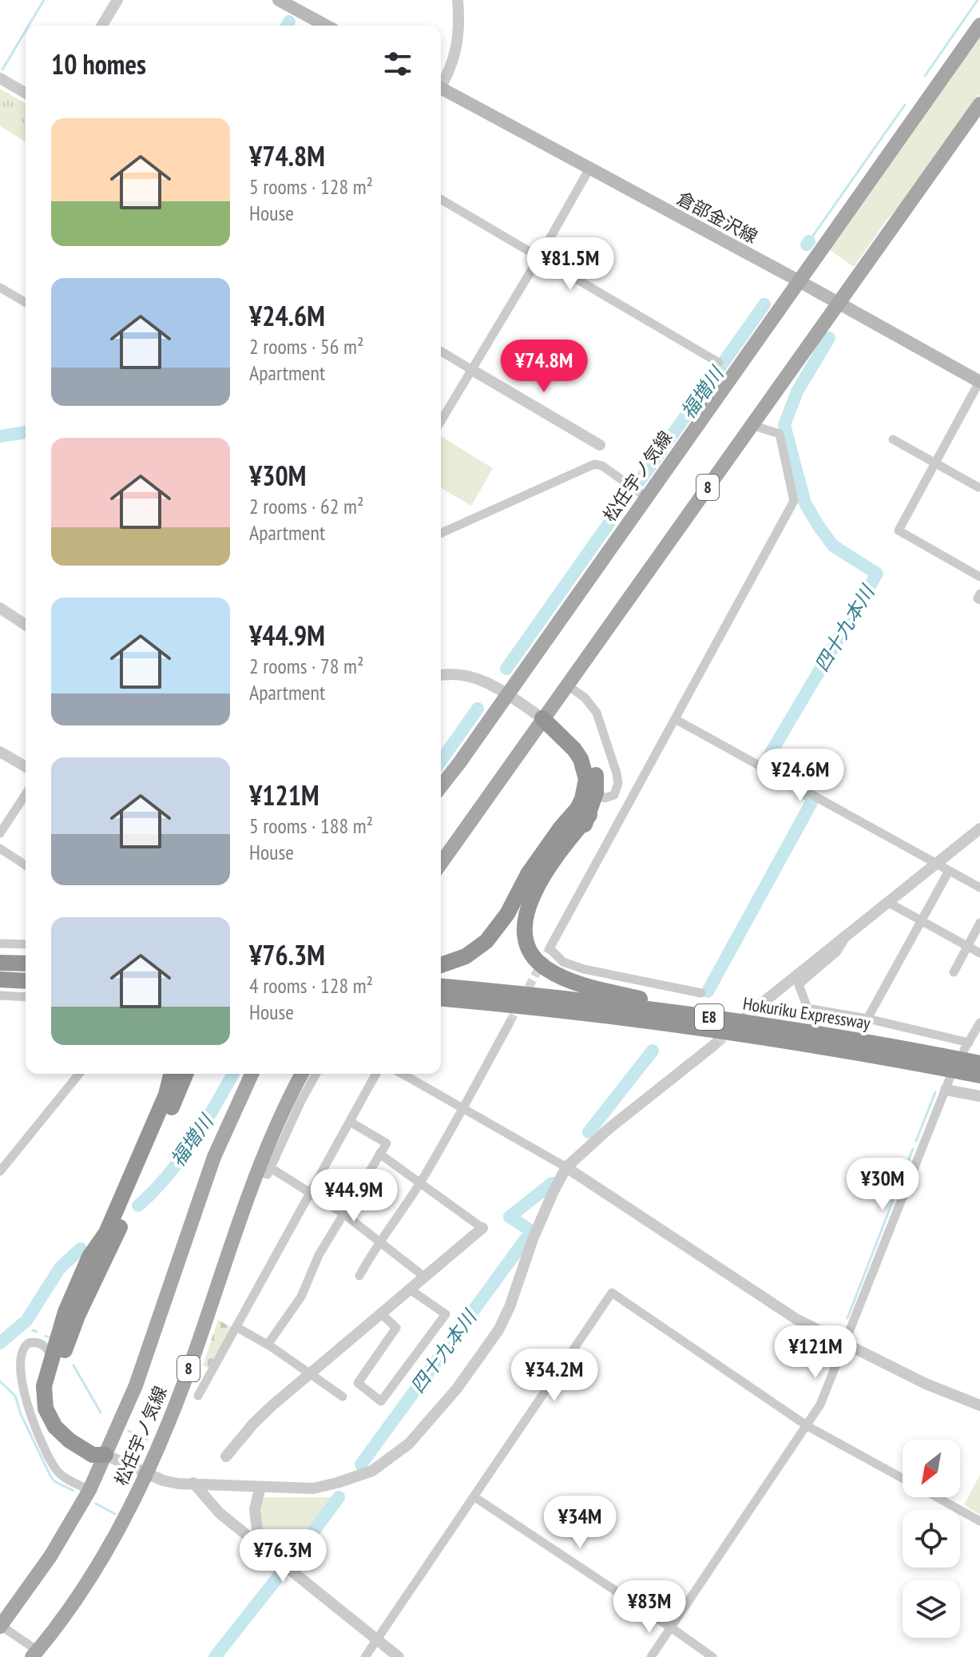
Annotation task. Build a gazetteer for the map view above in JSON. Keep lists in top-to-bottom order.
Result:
{
  "streets": {
    "highway": ["Hokuriku Expressway", "E8"],
    "main road": ["倉部金沢線", "松任宇ノ気線", "8"]
  },
  "crossings": [
    ["倉部金沢線", "松任宇ノ気線"],
    ["倉部金沢線", "8"]
  ],
  "water": ["福増川", "四十九本川"],
  "north": "bottom left",
  "page": {
    "heading": "10 homes",
    "list": [
      {
        "name": "¥74.8M",
        "note": "5 rooms · 128 m² · House"
      },
      {
        "name": "¥24.6M",
        "note": "2 rooms · 56 m² · Apartment"
      },
      {
        "name": "¥30M",
        "note": "2 rooms · 62 m² · Apartment"
      },
      {
        "name": "¥44.9M",
        "note": "2 rooms · 78 m² · Apartment"
      },
      {
        "name": "¥121M",
        "note": "5 rooms · 188 m² · House"
      },
      {
        "name": "¥76.3M",
        "note": "4 rooms · 128 m² · House"
      }
    ],
    "price": [
      "¥81.5M",
      "¥74.8M",
      "¥24.6M",
      "¥30M",
      "¥44.9M",
      "¥121M",
      "¥34.2M",
      "¥34M",
      "¥76.3M",
      "¥83M"
    ]
  }
}
